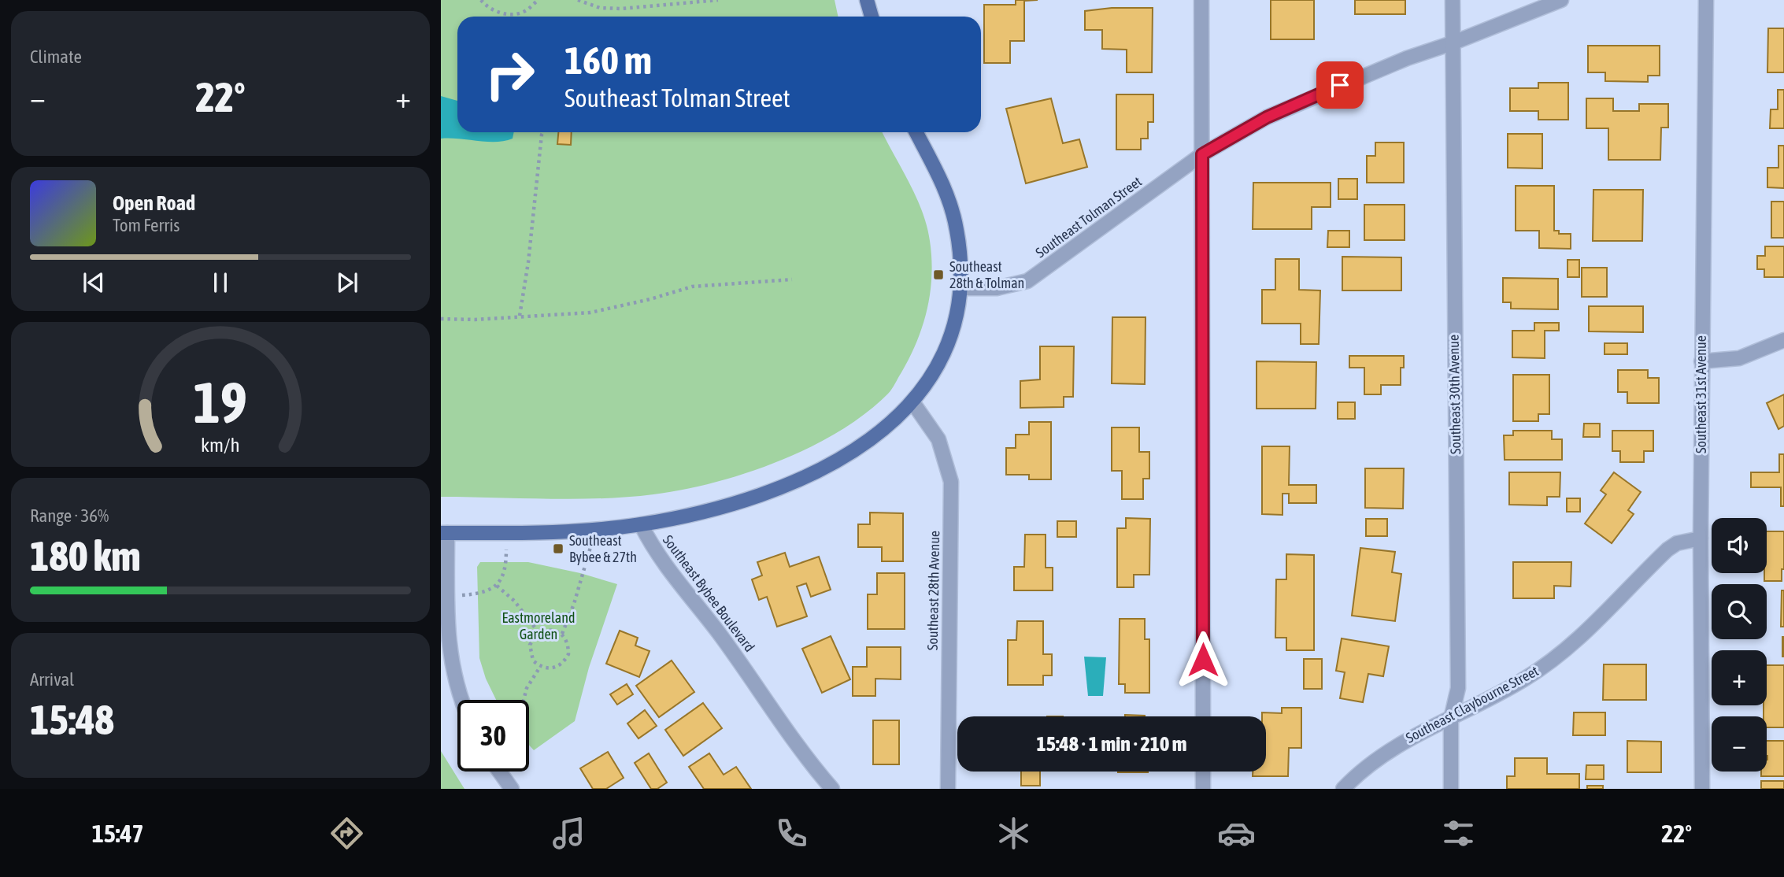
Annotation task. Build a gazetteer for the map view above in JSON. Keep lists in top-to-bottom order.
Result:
{
  "streets": {
    "street": [
      "Southeast Tolman Street",
      "Southeast 30th Avenue",
      "Southeast 31st Avenue",
      "Southeast 28th Avenue",
      "Southeast Bybee Boulevard",
      "Southeast Claybourne Street"
    ]
  },
  "crossings": [
    ["Southeast Tolman Street", "Southeast 30th Avenue"],
    ["Southeast 30th Avenue", "Southeast Claybourne Street"],
    ["Southeast 31st Avenue", "Southeast Claybourne Street"]
  ],
  "parks": ["Eastmoreland Garden"],
  "places": {
    "transit": ["Southeast 28th & Tolman", "Southeast Bybee & 27th"]
  },
  "page": {
    "tile": [
      "Climate",
      ["Range · 36%", "180 km"],
      ["Arrival", "15:48"]
    ],
    "turn": ["160 m", "Southeast Tolman Street"],
    "heat": ["−", "22°", "+"],
    "song": ["Open Road", "Tom Ferris"],
    "map_buttons": ["+", "−"],
    "limit": "30",
    "trip": "15:48 · 1 min · 210 m",
    "tabs": ["15:47", "22°"],
    "gauge": ["19", "km/h"]
  }
}
